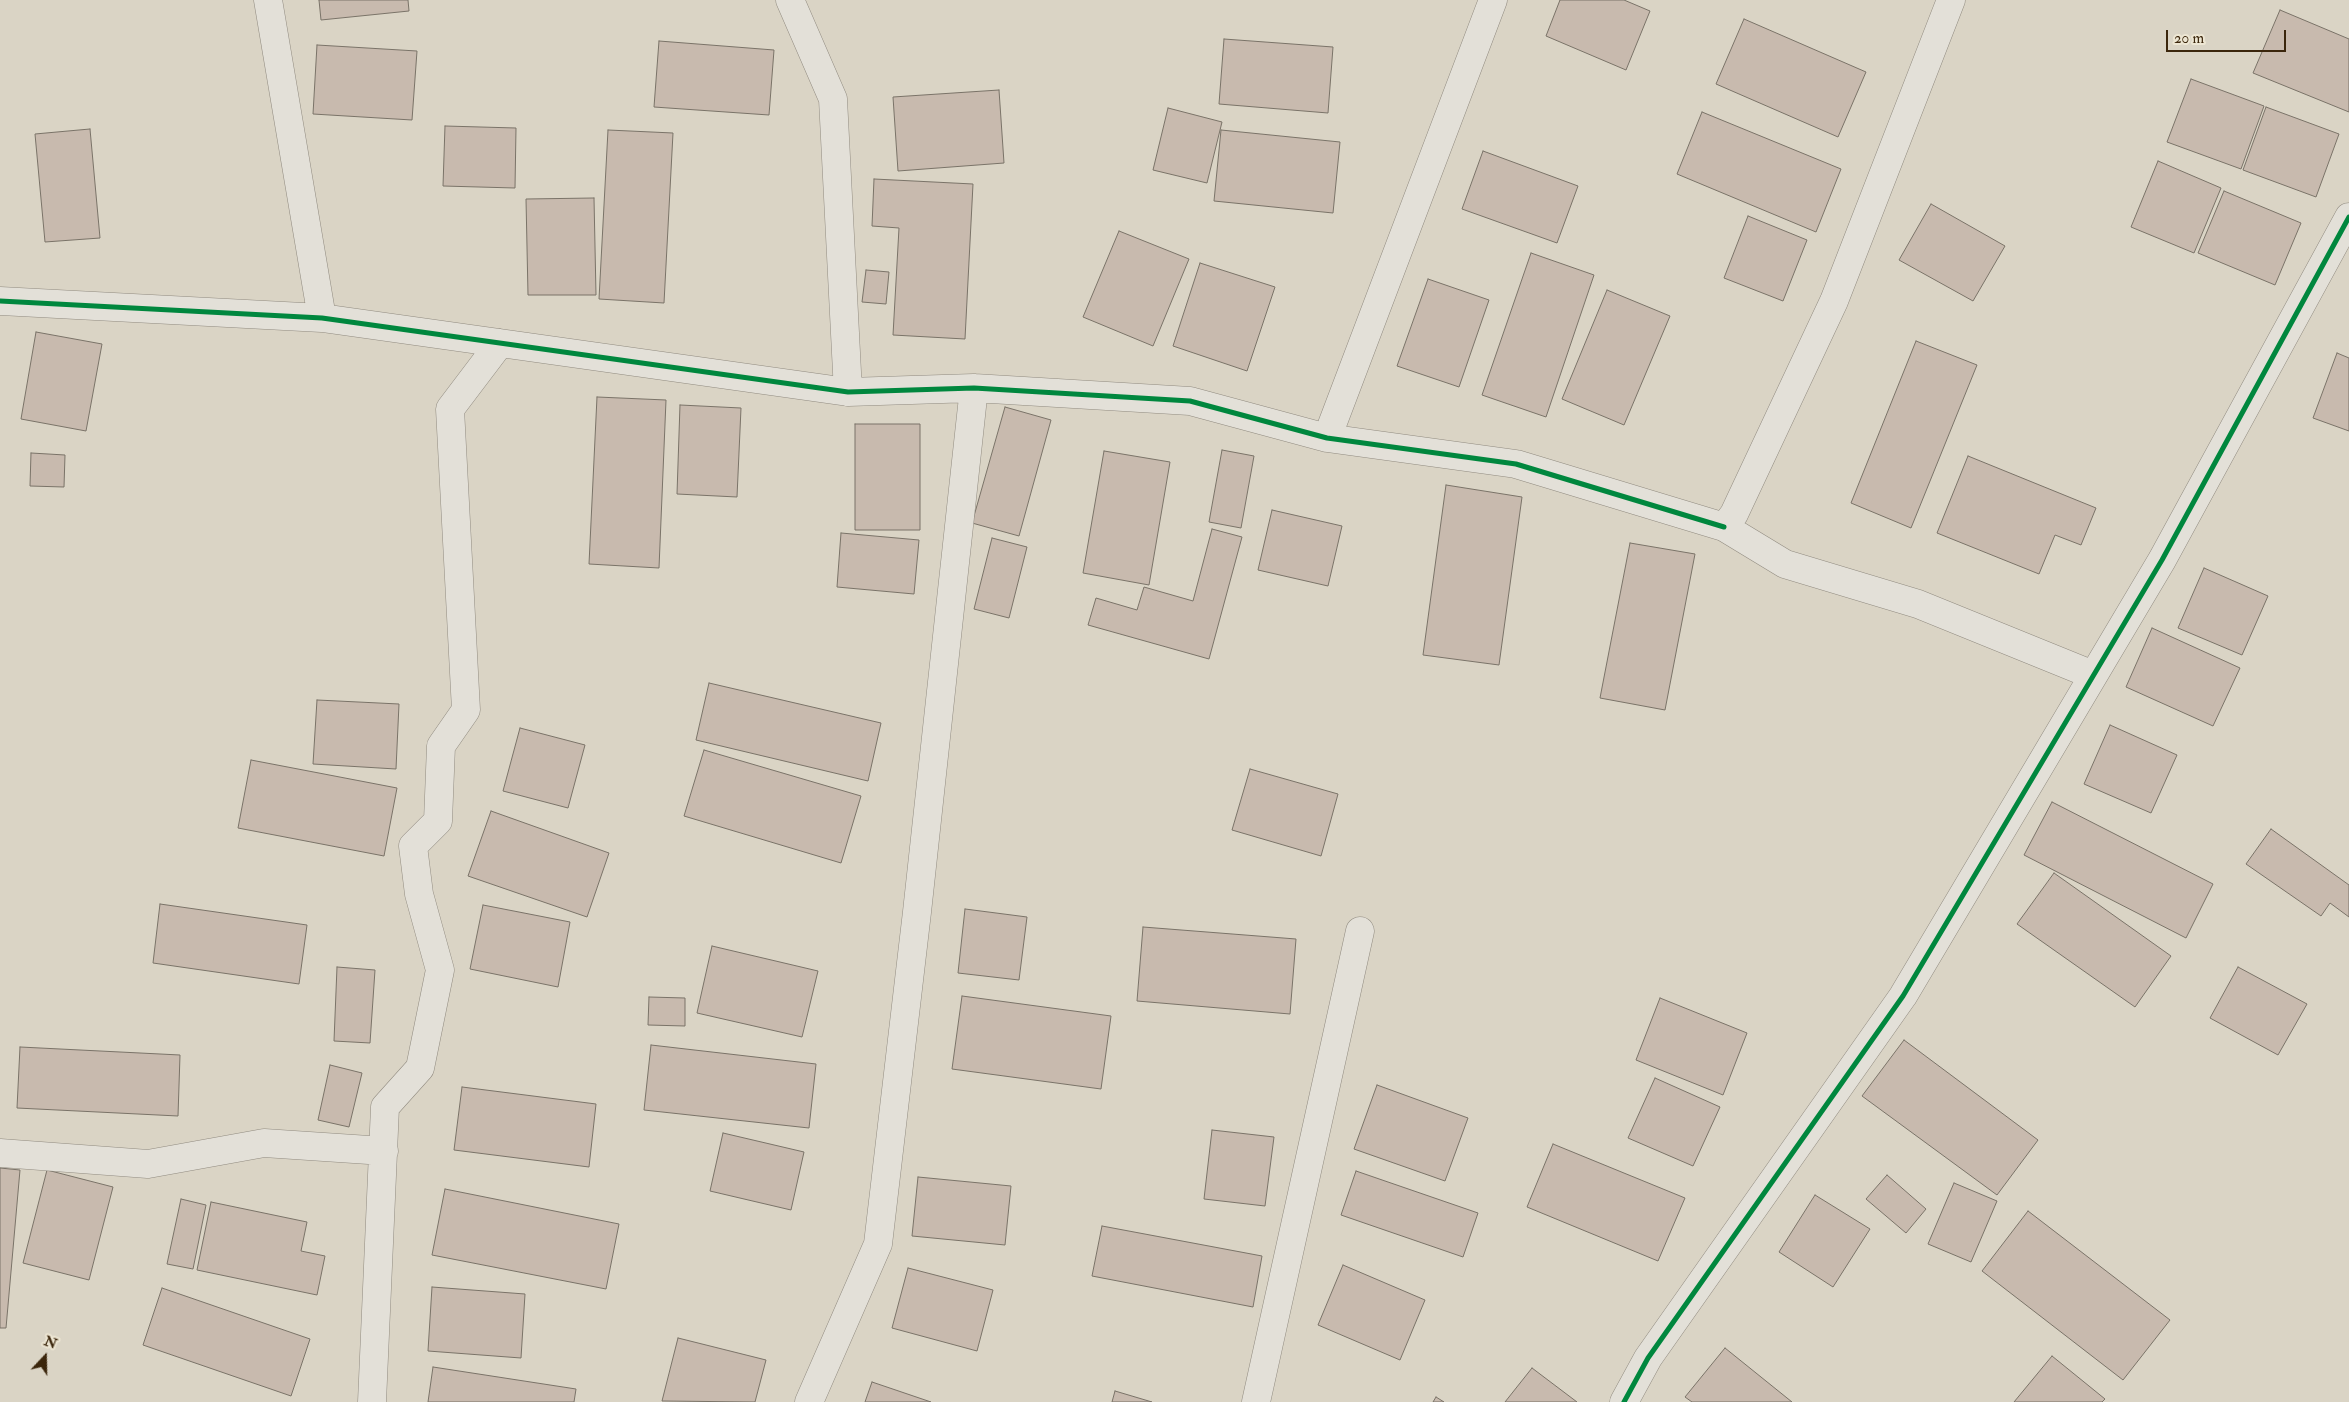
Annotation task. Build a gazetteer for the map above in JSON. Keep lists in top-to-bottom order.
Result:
{
  "scale_bar": "20 m",
  "north": "top"
}
